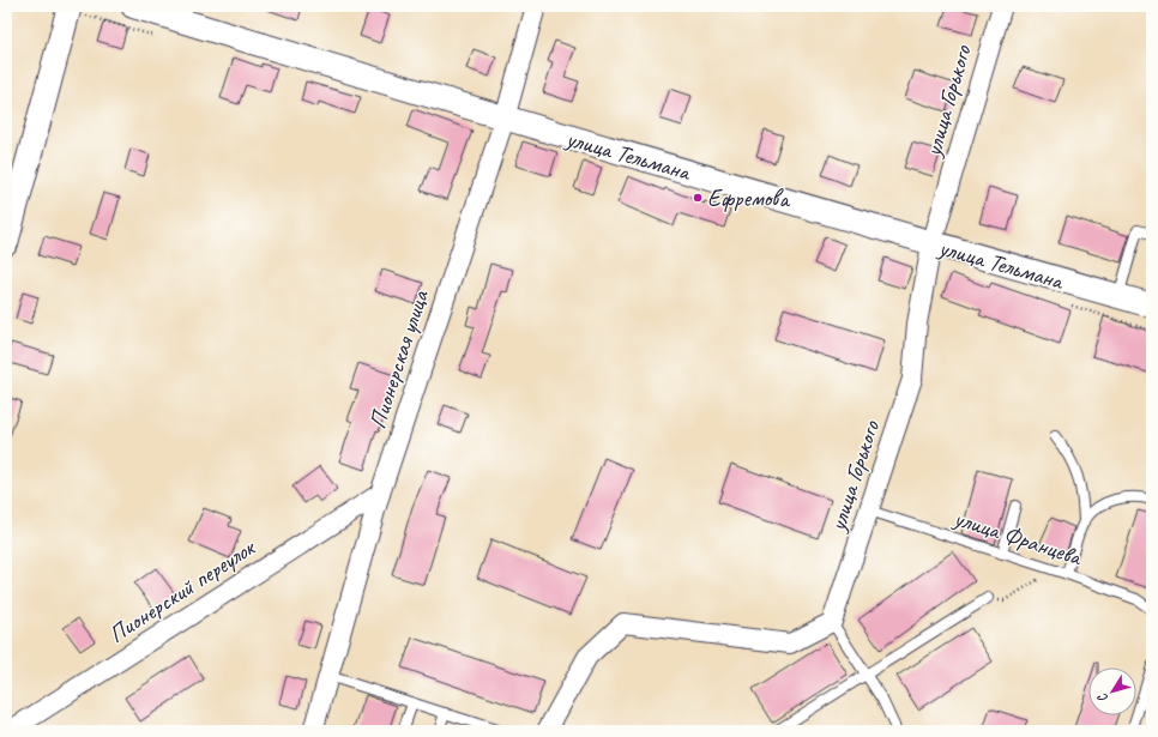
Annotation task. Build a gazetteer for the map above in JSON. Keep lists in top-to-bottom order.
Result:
{
  "streets": {
    "street": [
      "улица Горького",
      "улица Тельмана",
      "Пионерская улица",
      "Пионерский переулок"
    ],
    "lane": ["улица Францева"]
  },
  "crossings": [
    ["улица Горького", "улица Тельмана"],
    ["улица Горького", "улица Францева"],
    ["улица Тельмана", "Пионерская улица"],
    ["Пионерская улица", "Пионерский переулок"]
  ],
  "places": ["Ефремова"],
  "north": "bottom left"
}
